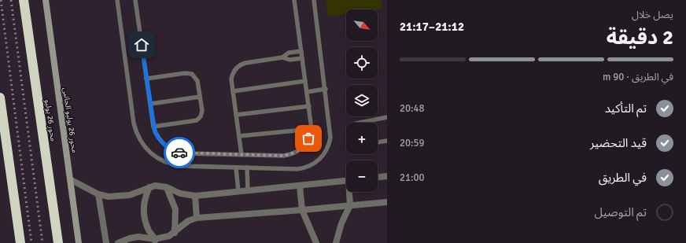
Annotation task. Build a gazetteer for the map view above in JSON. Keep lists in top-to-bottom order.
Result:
{
  "streets": {
    "highway": ["محور 26 يوليو"],
    "main road": ["محور 26 يوليو الجانبى"]
  },
  "north": "bottom right",
  "page": {
    "heading": ["2 دقيقة", "يصل خلال", "21:12–21:17"],
    "map_buttons": ["+", "−"],
    "bar": "في الطريق · 90 m",
    "list": [
      ["تم التأكيد", "20:48"],
      ["قيد التحضير", "20:59"],
      ["في الطريق", "21:00"],
      "تم التوصيل"
    ]
  }
}
